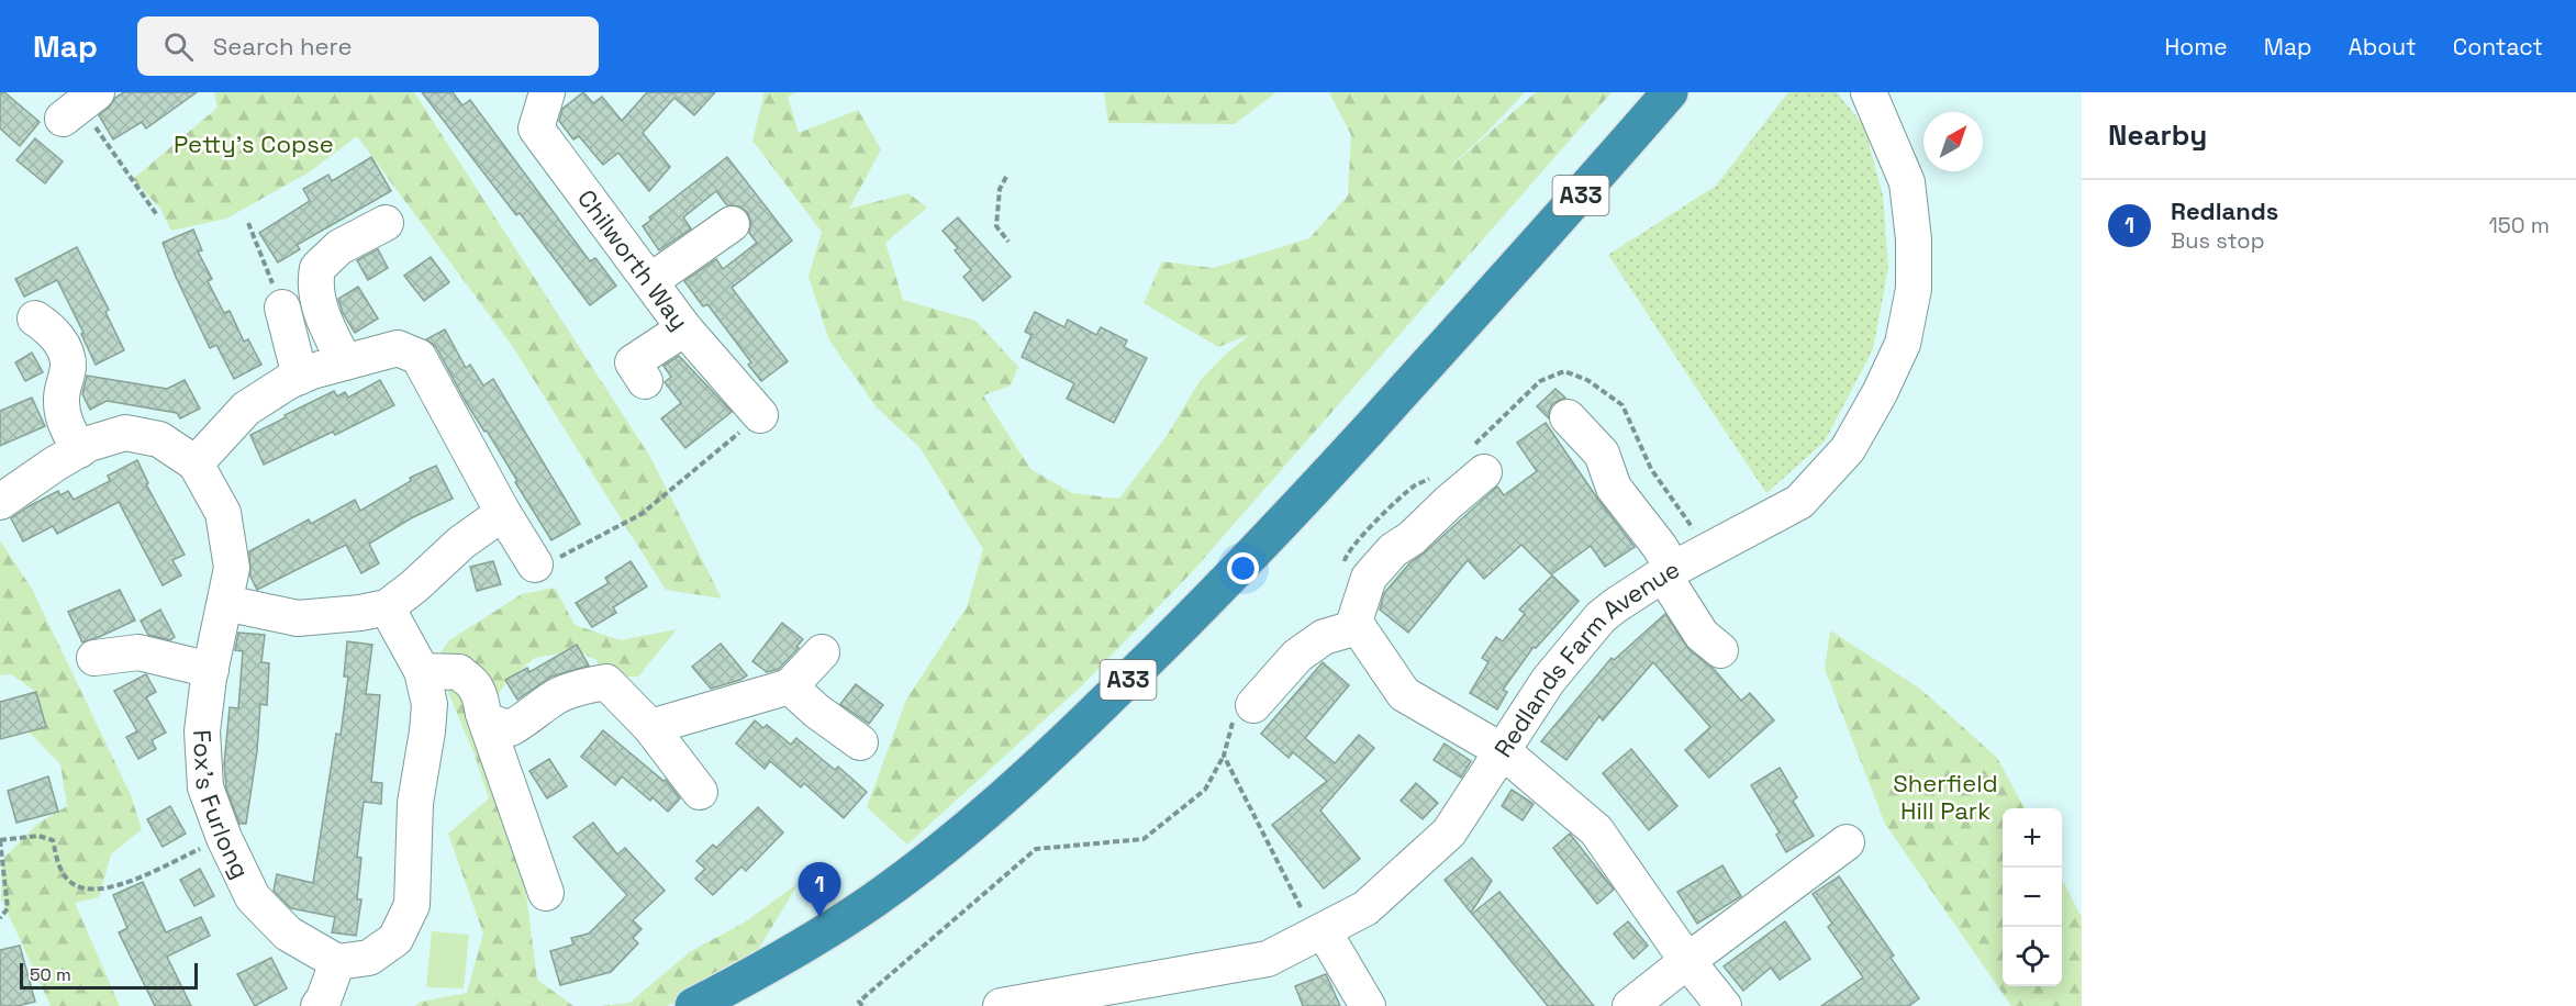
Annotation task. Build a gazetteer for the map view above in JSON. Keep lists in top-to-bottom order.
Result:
{
  "streets": {
    "highway": ["A33"],
    "street": ["Chilworth Way", "Redlands Farm Avenue", "Fox's Furlong"]
  },
  "parks": ["Petty's Copse", "Sherfield Hill Park"],
  "scale_bar": "50 m",
  "north": "top right",
  "page": {
    "header": "Map",
    "search": "Search here",
    "nav": [
      "Home",
      "Map",
      "About",
      "Contact"
    ],
    "heading": "Nearby",
    "list": [
      {
        "mark": "1",
        "name": "Redlands",
        "note": "Bus stop",
        "value": "150 m"
      }
    ],
    "map_buttons": ["+", "−"],
    "pins": "1",
    "scale": "50 m"
  }
}
